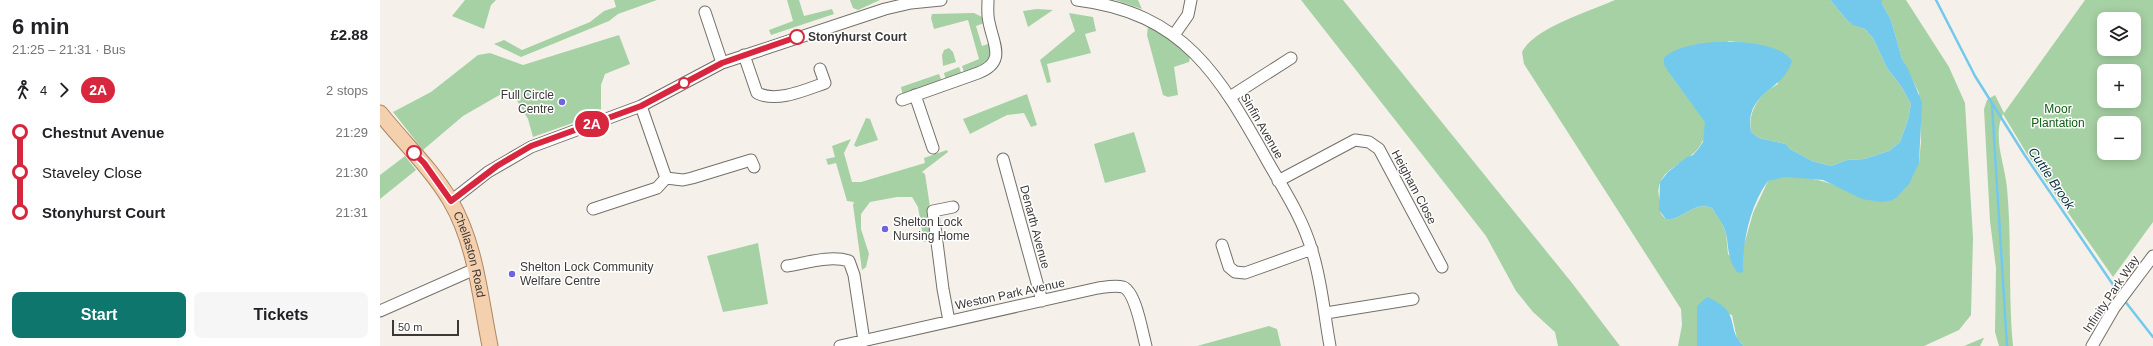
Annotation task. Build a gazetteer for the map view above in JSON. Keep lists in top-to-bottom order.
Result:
{
  "streets": {
    "main road": ["Chellaston Road"],
    "street": [
      "Sinfin Avenue",
      "Heigham Close",
      "Denarth Avenue",
      "Weston Park Avenue",
      "Infinity Park Way"
    ]
  },
  "crossings": [
    ["Sinfin Avenue", "Heigham Close"],
    ["Denarth Avenue", "Weston Park Avenue"]
  ],
  "water": ["Cuttle Brook"],
  "parks": ["Moor Plantation"],
  "places": [
    "Stonyhurst Court",
    "Full Circle Centre",
    "Shelton Lock Nursing Home",
    "Shelton Lock Community Welfare Centre"
  ],
  "lines": ["bus line 2A"],
  "scale_bar": "50 m",
  "page": {
    "heading": ["6 min", "21:25 – 21:31 · Bus", "£2.88"],
    "on_map": "2A",
    "map_buttons": ["+", "−"],
    "legs": ["4", "2A", "2 stops"],
    "list": [
      {
        "name": "Chestnut Avenue",
        "value": "21:29"
      },
      {
        "name": "Staveley Close",
        "value": "21:30"
      },
      {
        "name": "Stonyhurst Court",
        "value": "21:31"
      }
    ],
    "buttons": ["Start", "Tickets"],
    "scale": "50 m"
  }
}
